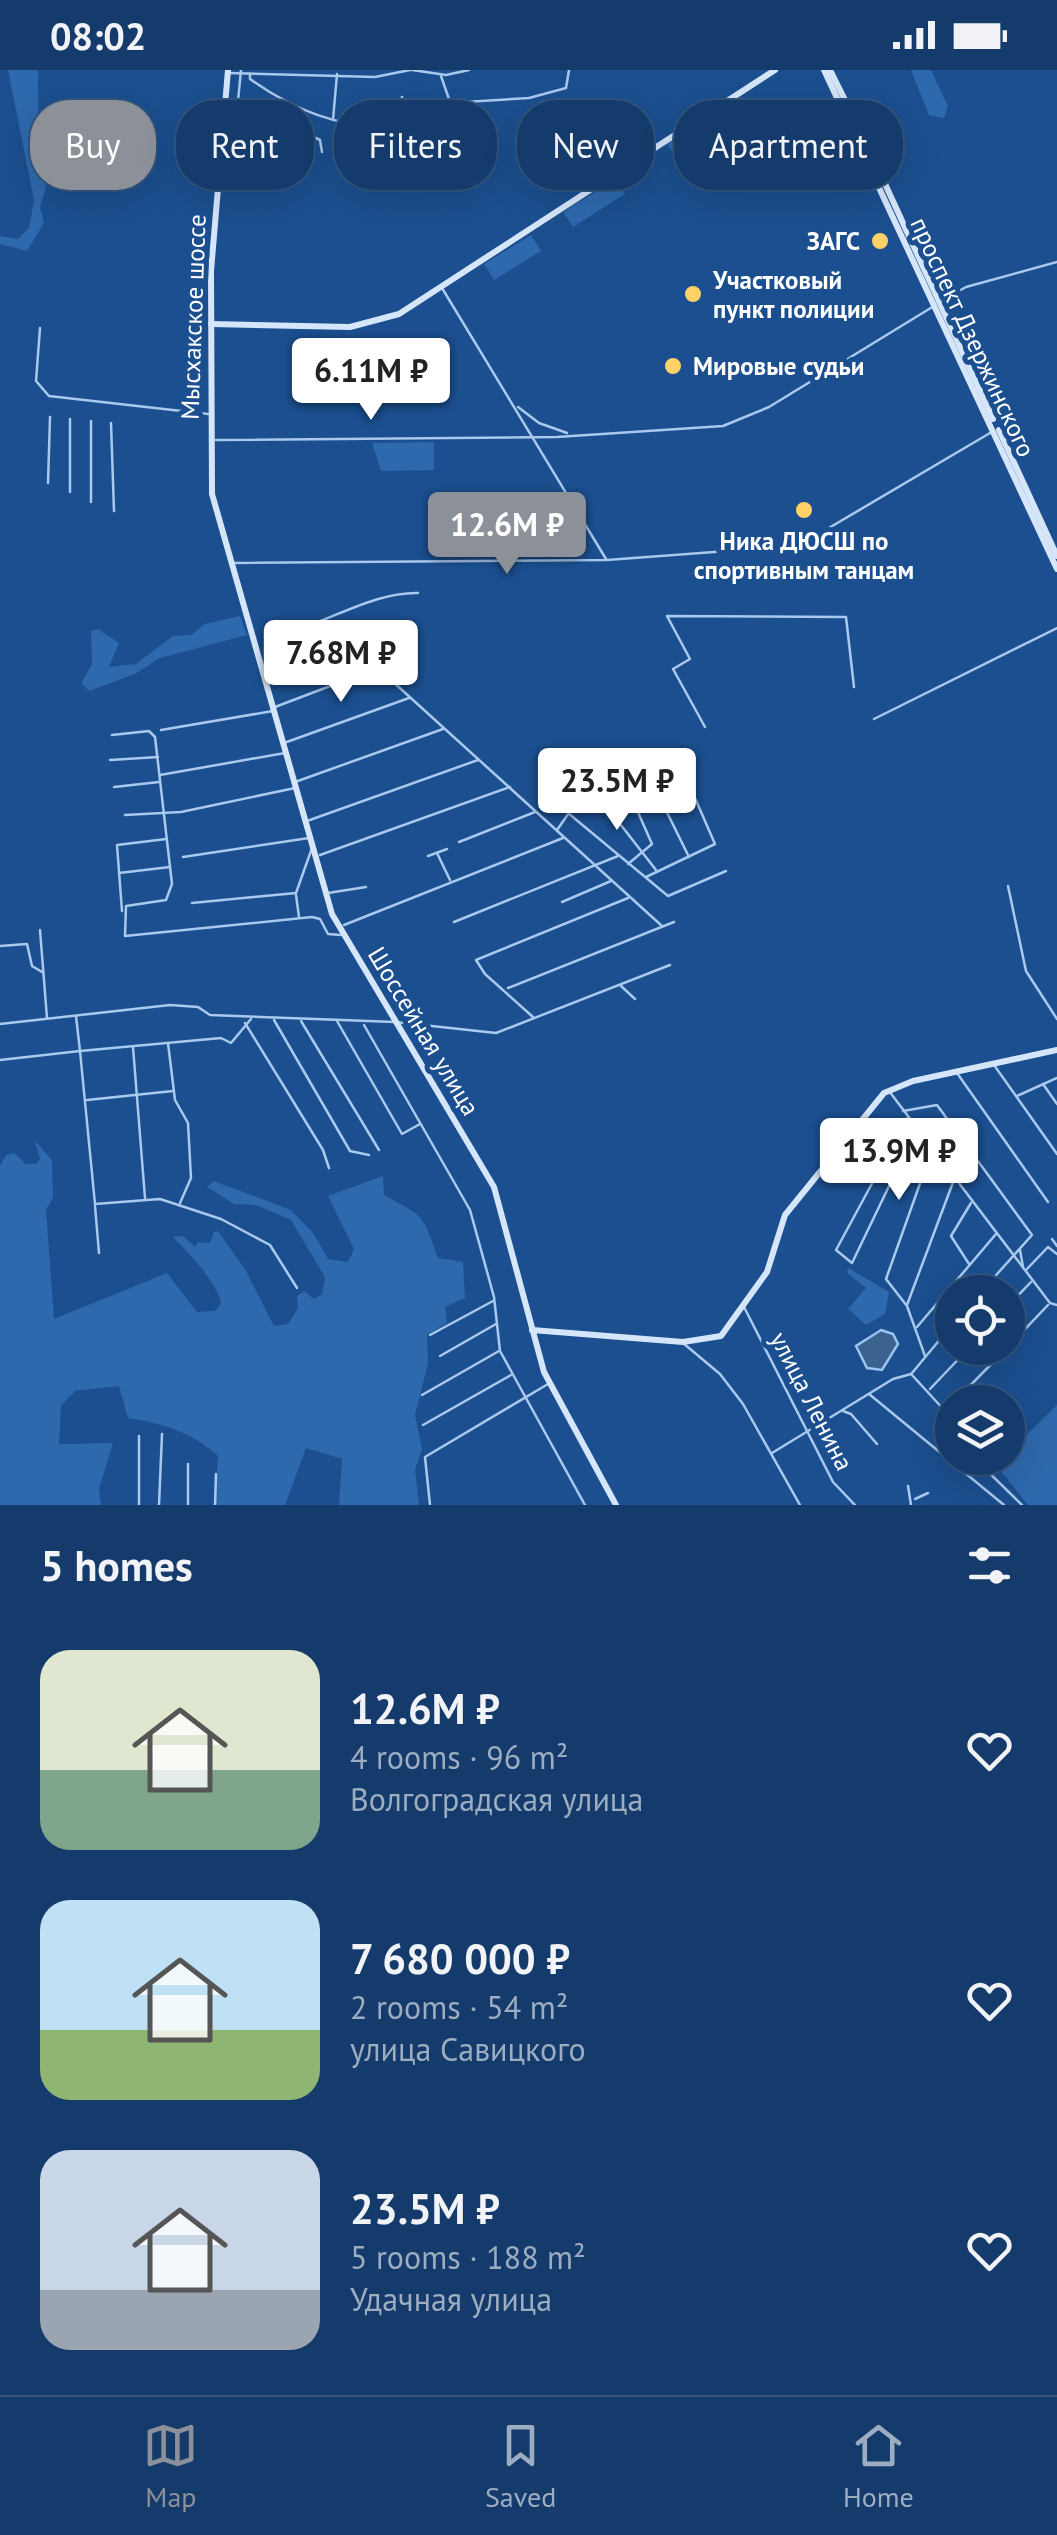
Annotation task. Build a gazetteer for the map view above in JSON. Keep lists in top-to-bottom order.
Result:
{
  "streets": {
    "street": [
      "Мысхакское шоссе",
      "проспект Дзержинского",
      "Шоссейная улица",
      "улица Ленина"
    ]
  },
  "crossings": [
    ["Мысхакское шоссе", "Шоссейная улица"]
  ],
  "places": [
    "ЗАГС",
    "Участковый пункт полиции",
    "Мировые судьи",
    "Ника ДЮСШ по спортивным танцам"
  ],
  "page": {
    "status": "08:02",
    "chip": [
      "Buy",
      "Rent",
      "Filters",
      "New",
      "Apartment"
    ],
    "price": [
      "6.11M ₽",
      "12.6M ₽",
      "7.68M ₽",
      "23.5M ₽",
      "13.9M ₽"
    ],
    "heading": "5 homes",
    "list": [
      {
        "name": "12.6M ₽",
        "note": "4 rooms · 96 m² · Волгоградская улица"
      },
      {
        "name": "7 680 000 ₽",
        "note": "2 rooms · 54 m² · улица Савицкого"
      },
      {
        "name": "23.5M ₽",
        "note": "5 rooms · 188 m² · Удачная улица"
      }
    ],
    "tabs": ["Map", "Saved", "Home"]
  }
}
